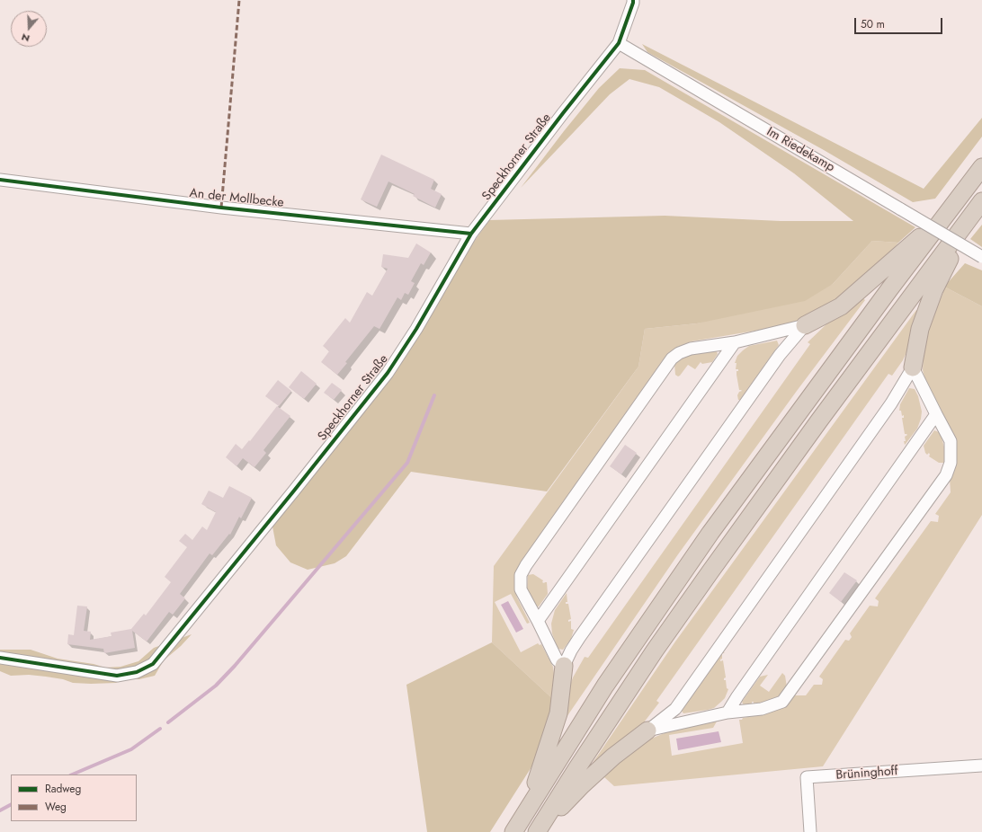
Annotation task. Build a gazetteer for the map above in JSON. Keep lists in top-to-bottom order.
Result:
{
  "streets": {
    "street": [
      "Im Riedekamp",
      "Speckhorner Straße",
      "An der Mollbecke",
      "Brüninghoff"
    ]
  },
  "crossings": [
    ["Im Riedekamp", "Speckhorner Straße"],
    ["Speckhorner Straße", "An der Mollbecke"]
  ],
  "legend": ["Radweg", "Weg"],
  "scale_bar": "50 m",
  "north": "bottom"
}
